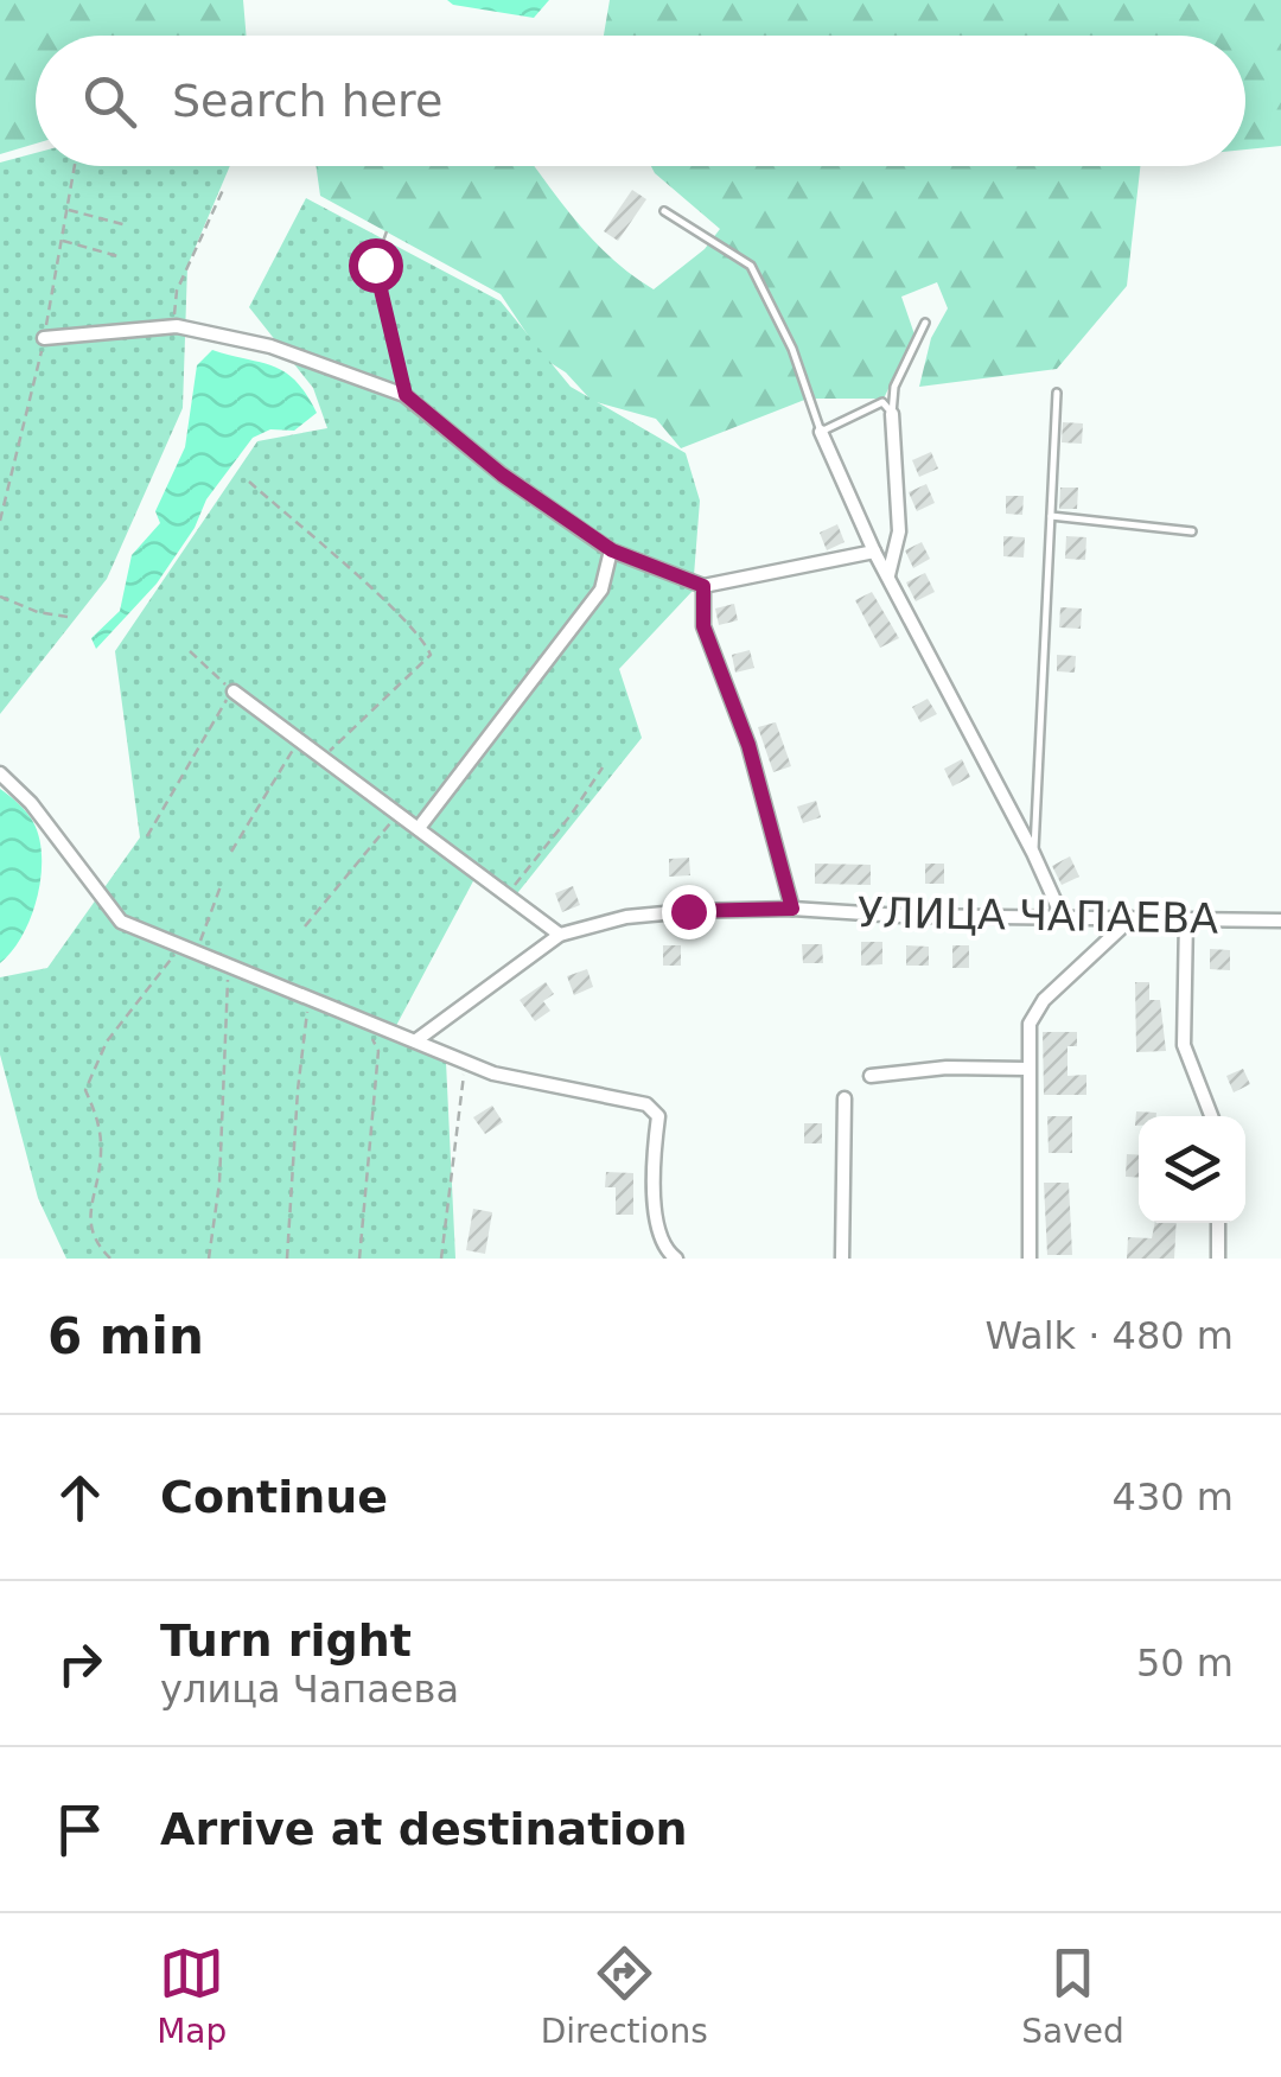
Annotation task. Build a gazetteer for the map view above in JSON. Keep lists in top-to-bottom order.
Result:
{
  "streets": {
    "street": ["УЛИЦА ЧАПАЕВА"]
  },
  "page": {
    "search": "Search here",
    "heading": ["6 min", "Walk · 480 m"],
    "list": [
      ["Continue", "430 m"],
      ["Turn right", "улица Чапаева", "50 m"],
      "Arrive at destination"
    ],
    "nav": ["Map", "Directions", "Saved"]
  }
}
